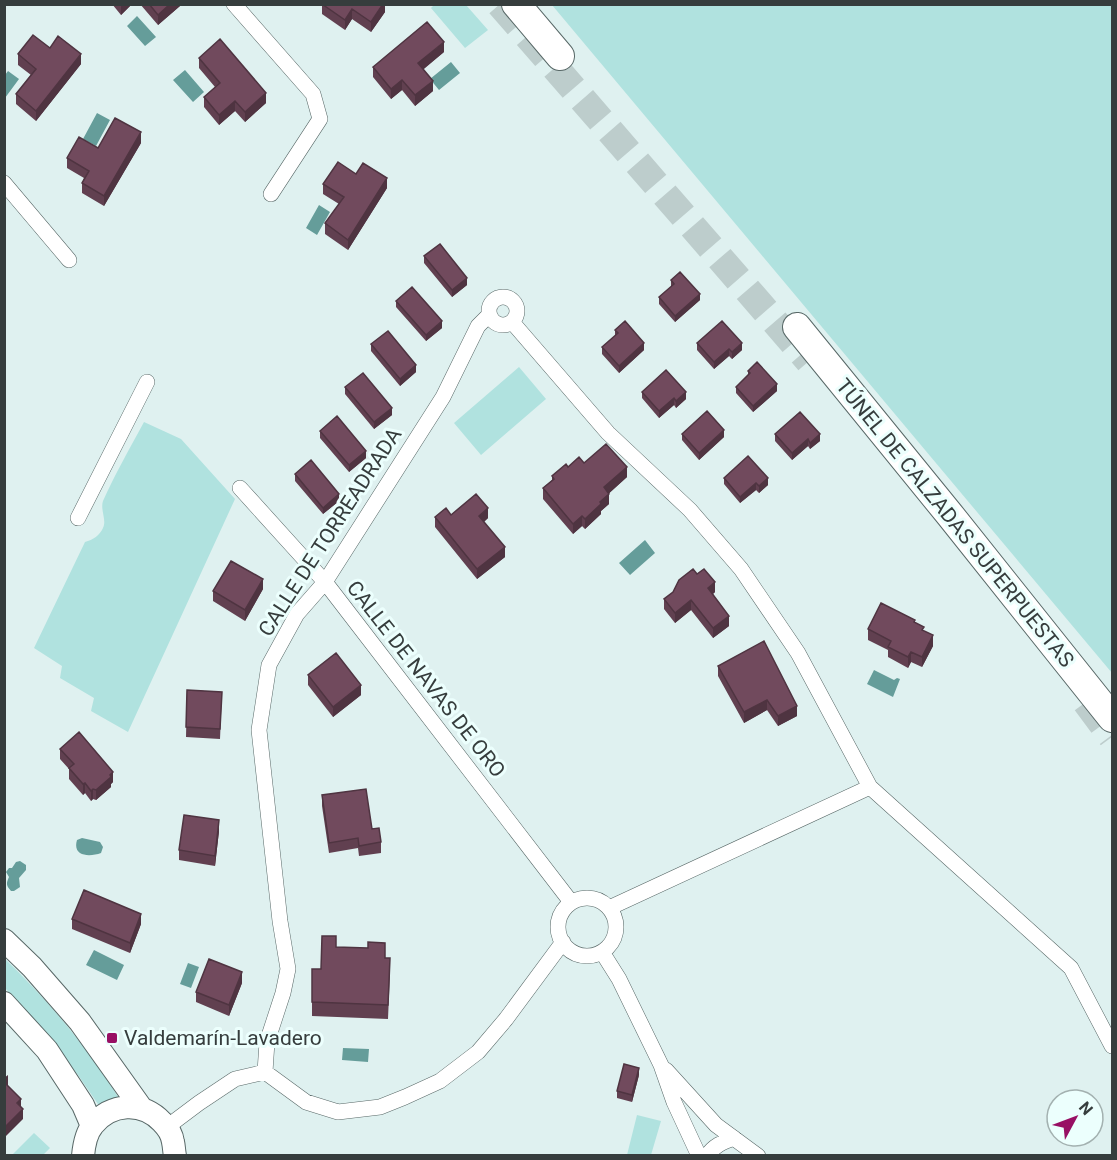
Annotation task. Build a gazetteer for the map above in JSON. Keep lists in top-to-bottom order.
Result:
{
  "streets": {
    "highway": ["TÚNEL DE CALZADAS SUPERPUESTAS"],
    "street": ["CALLE DE TORREADRADA", "CALLE DE NAVAS DE ORO"]
  },
  "crossings": [
    ["CALLE DE TORREADRADA", "CALLE DE NAVAS DE ORO"]
  ],
  "places": {
    "transit": ["Valdemarín-Lavadero"]
  },
  "north": "top right"
}
